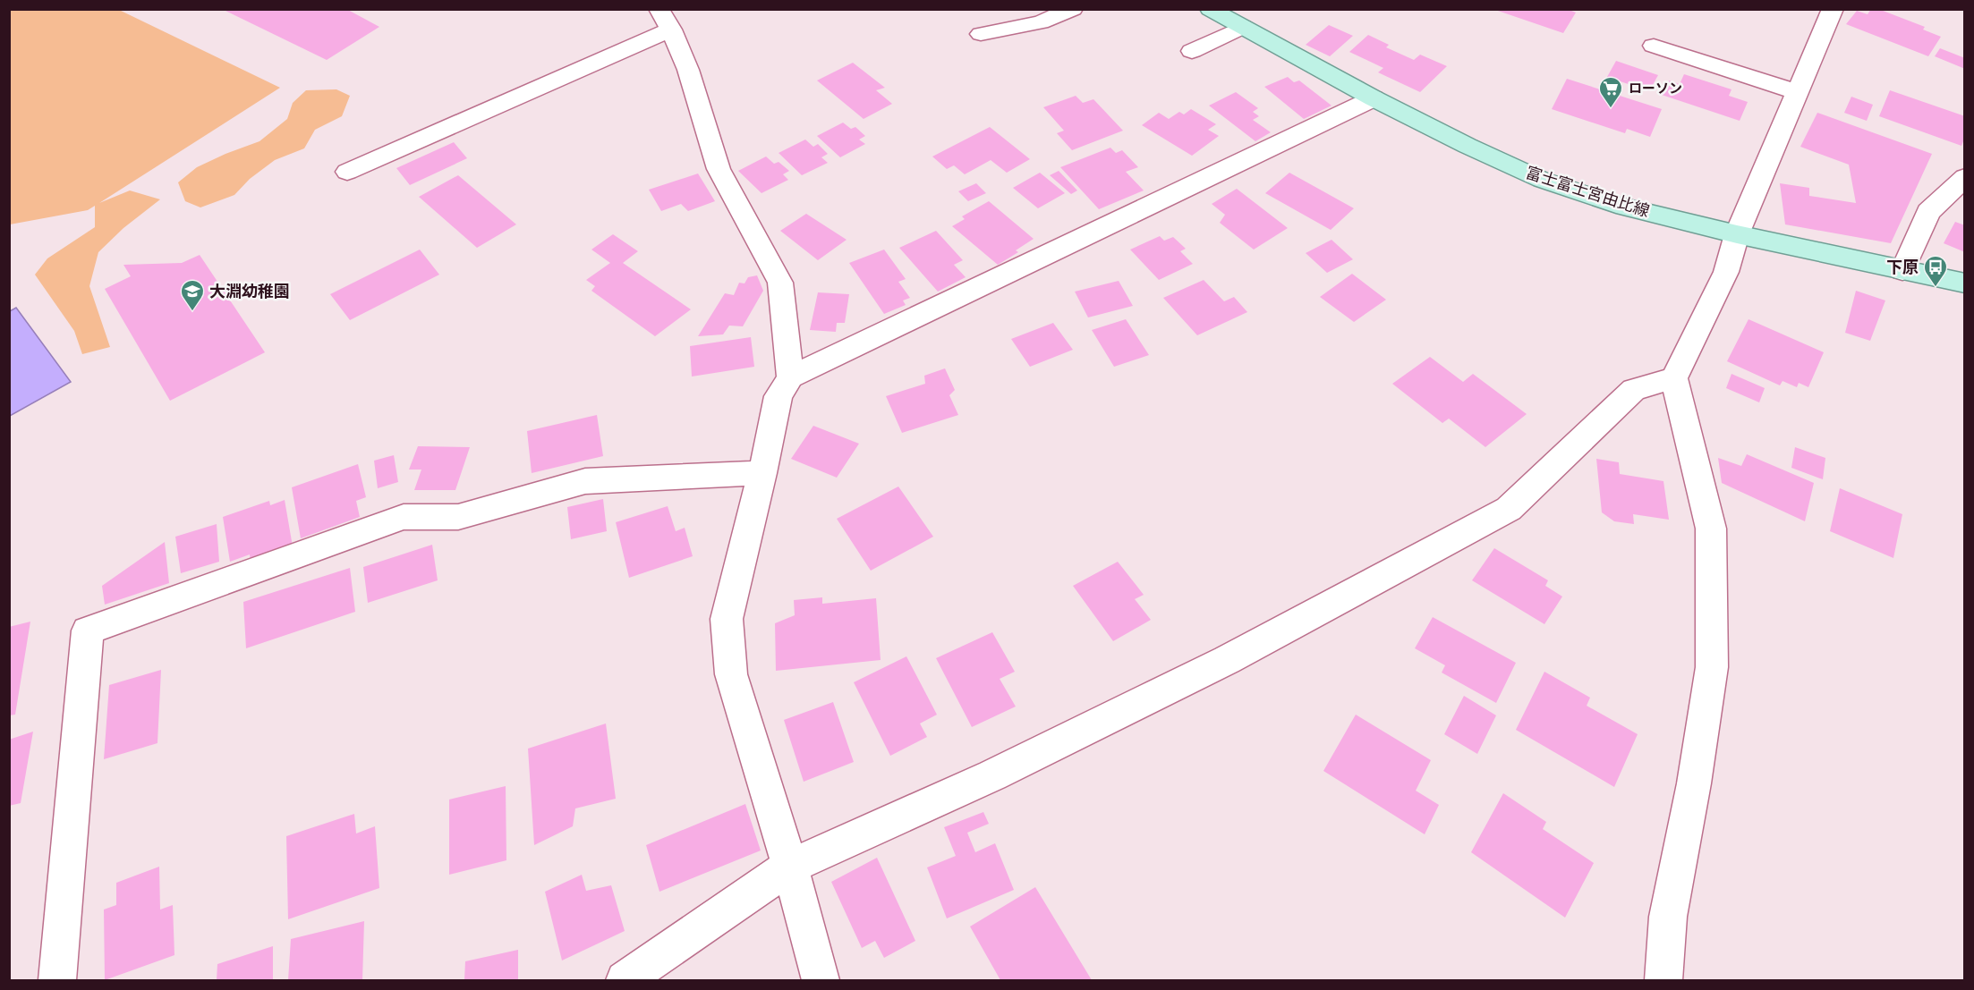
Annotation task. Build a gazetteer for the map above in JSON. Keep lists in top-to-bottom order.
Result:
{
  "streets": {
    "main road": ["富士富士宮由比線"]
  },
  "places": {
    "supermarket": ["ローソン"],
    "bus stop": ["下原"],
    "school or university": ["大淵幼稚園"]
  }
}
